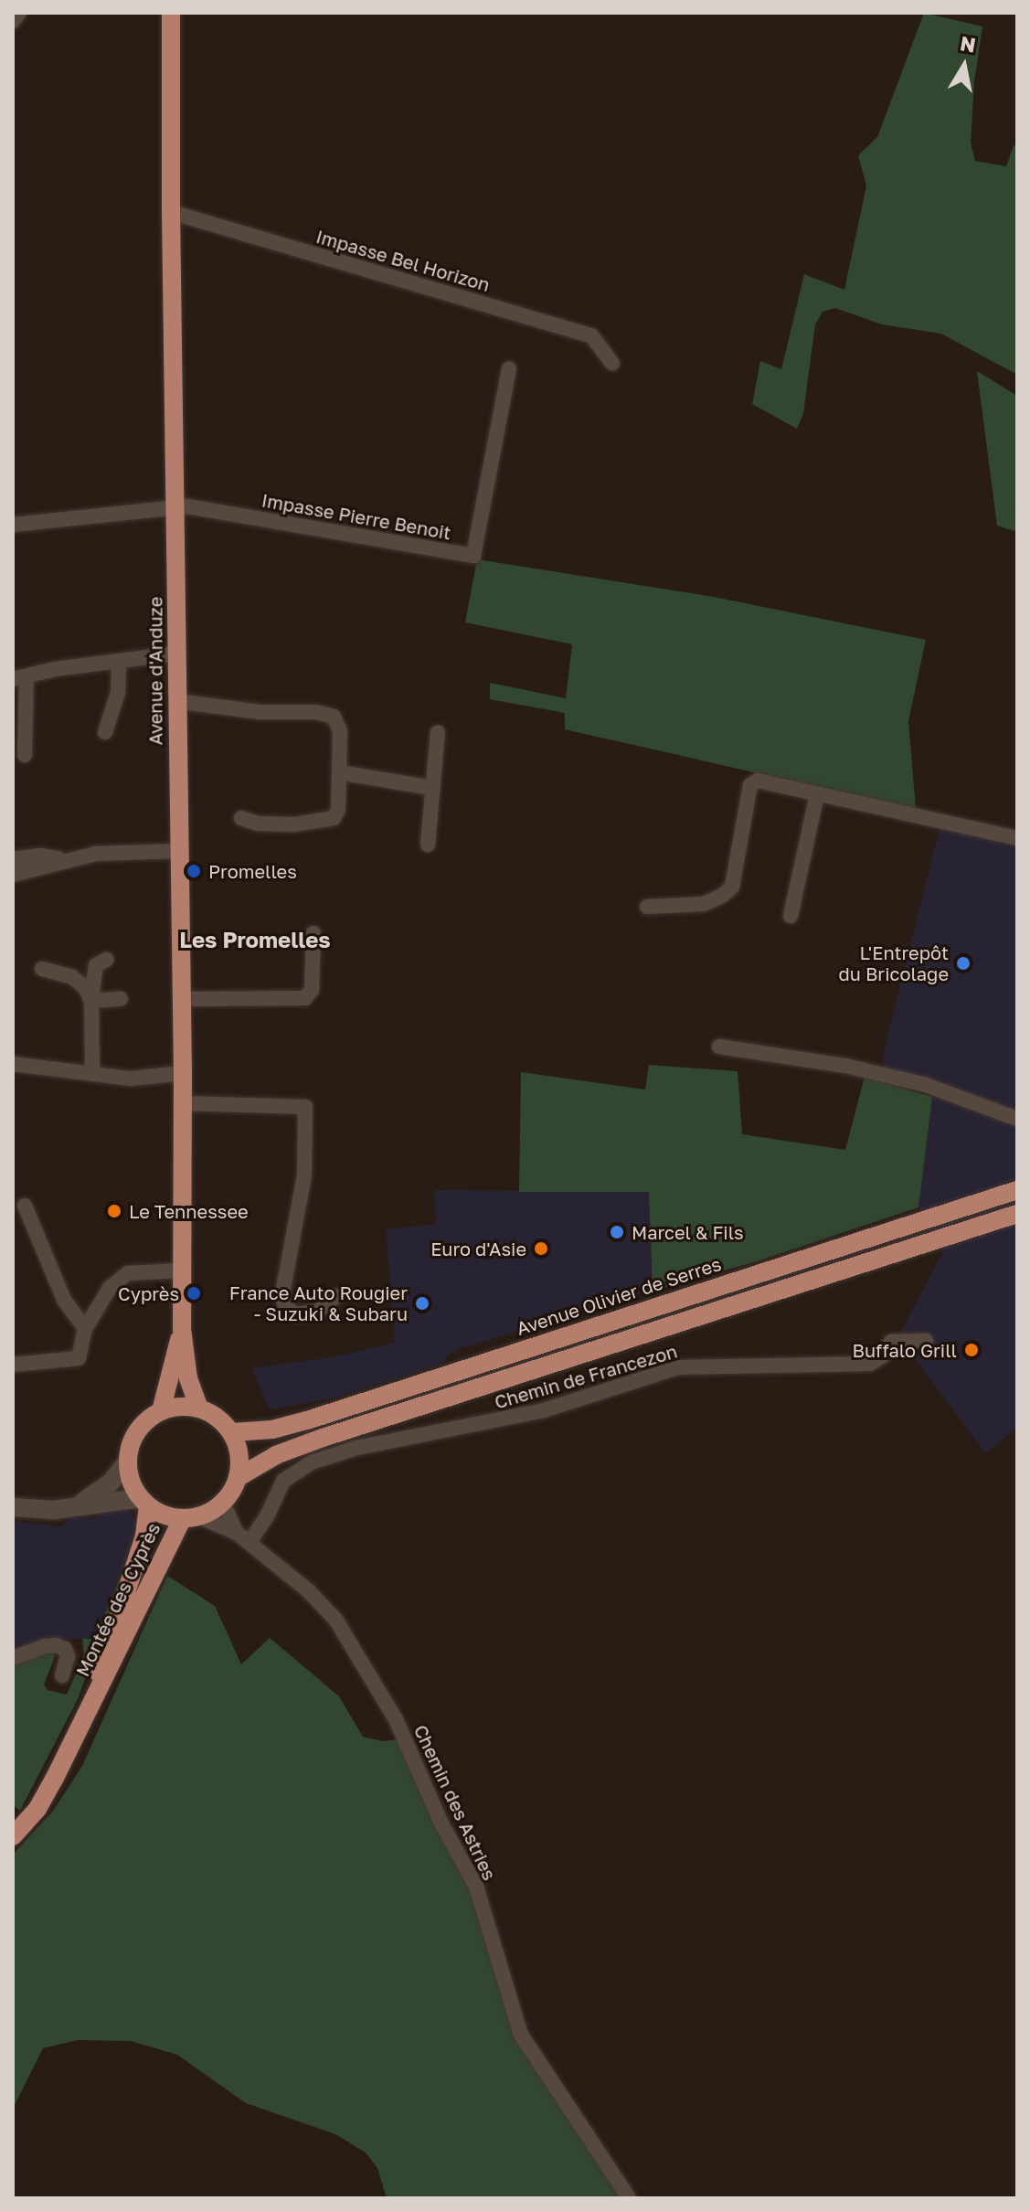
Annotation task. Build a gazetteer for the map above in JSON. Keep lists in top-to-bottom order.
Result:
{
  "streets": {
    "main road": ["Avenue d'Anduze", "Avenue Olivier de Serres", "Montée des Cyprès"],
    "street": [
      "Impasse Bel Horizon",
      "Impasse Pierre Benoit",
      "Chemin de Francezon",
      "Chemin des Astries"
    ]
  },
  "crossings": [
    ["Impasse Bel Horizon", "Avenue d'Anduze"],
    ["Impasse Pierre Benoit", "Avenue d'Anduze"],
    ["Avenue d'Anduze", "Avenue Olivier de Serres"],
    ["Avenue d'Anduze", "Montée des Cyprès"],
    ["Avenue d'Anduze", "Chemin des Astries"],
    ["Avenue Olivier de Serres", "Montée des Cyprès"],
    ["Avenue Olivier de Serres", "Chemin des Astries"],
    ["Chemin de Francezon", "Chemin des Astries"],
    ["Montée des Cyprès", "Chemin des Astries"]
  ],
  "districts": ["Les Promelles"],
  "places": [
    "Promelles",
    "L'Entrepôt du Bricolage",
    "Le Tennessee",
    "Marcel & Fils",
    "Euro d'Asie",
    "Cyprès",
    "France Auto Rougier - Suzuki & Subaru",
    "Buffalo Grill"
  ],
  "north": "top"
}
